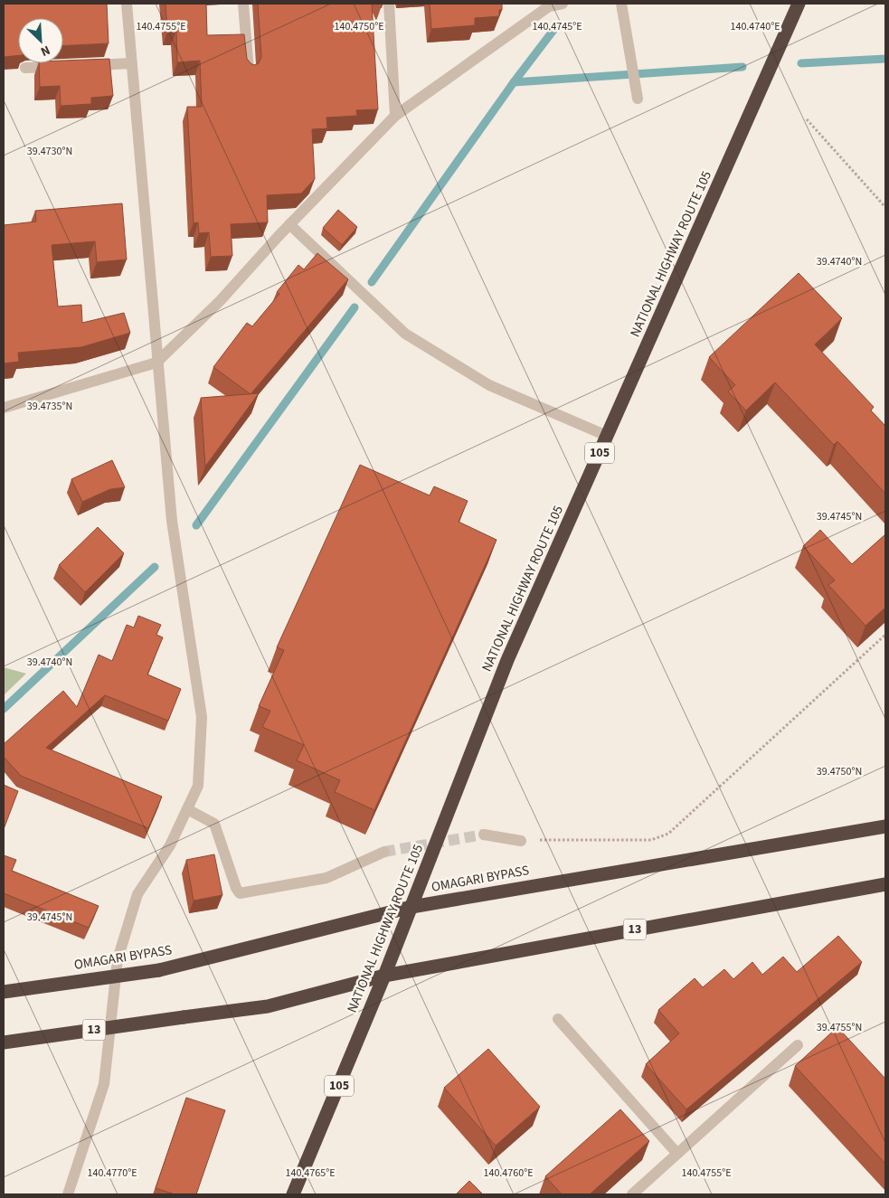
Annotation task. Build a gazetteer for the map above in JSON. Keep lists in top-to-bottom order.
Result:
{
  "streets": {
    "highway": [
      "NATIONAL HIGHWAY ROUTE 105",
      "105",
      "OMAGARI BYPASS",
      "13"
    ]
  },
  "crossings": [
    ["NATIONAL HIGHWAY ROUTE 105", "OMAGARI BYPASS"],
    ["NATIONAL HIGHWAY ROUTE 105", "13"]
  ],
  "north": "bottom right",
  "coordinates": [
    "140.4755°E",
    "140.4750°E",
    "140.4745°E",
    "140.4740°E",
    "39.4730°N",
    "39.4740°N",
    "39.4735°N",
    "39.4745°N",
    "39.4750°N",
    "39.4755°N",
    "140.4770°E",
    "140.4765°E",
    "140.4760°E"
  ]
}
